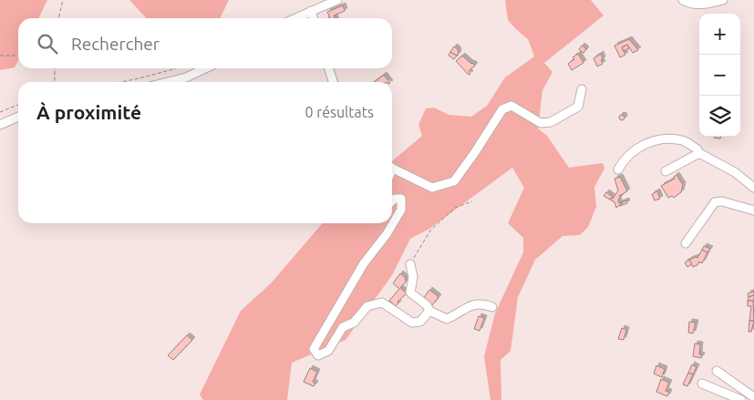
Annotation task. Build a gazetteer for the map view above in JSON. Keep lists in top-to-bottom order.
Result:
{
  "page": {
    "map_buttons": ["+", "−"],
    "search": "Rechercher",
    "heading": ["À proximité", "0 résultats"]
  }
}
